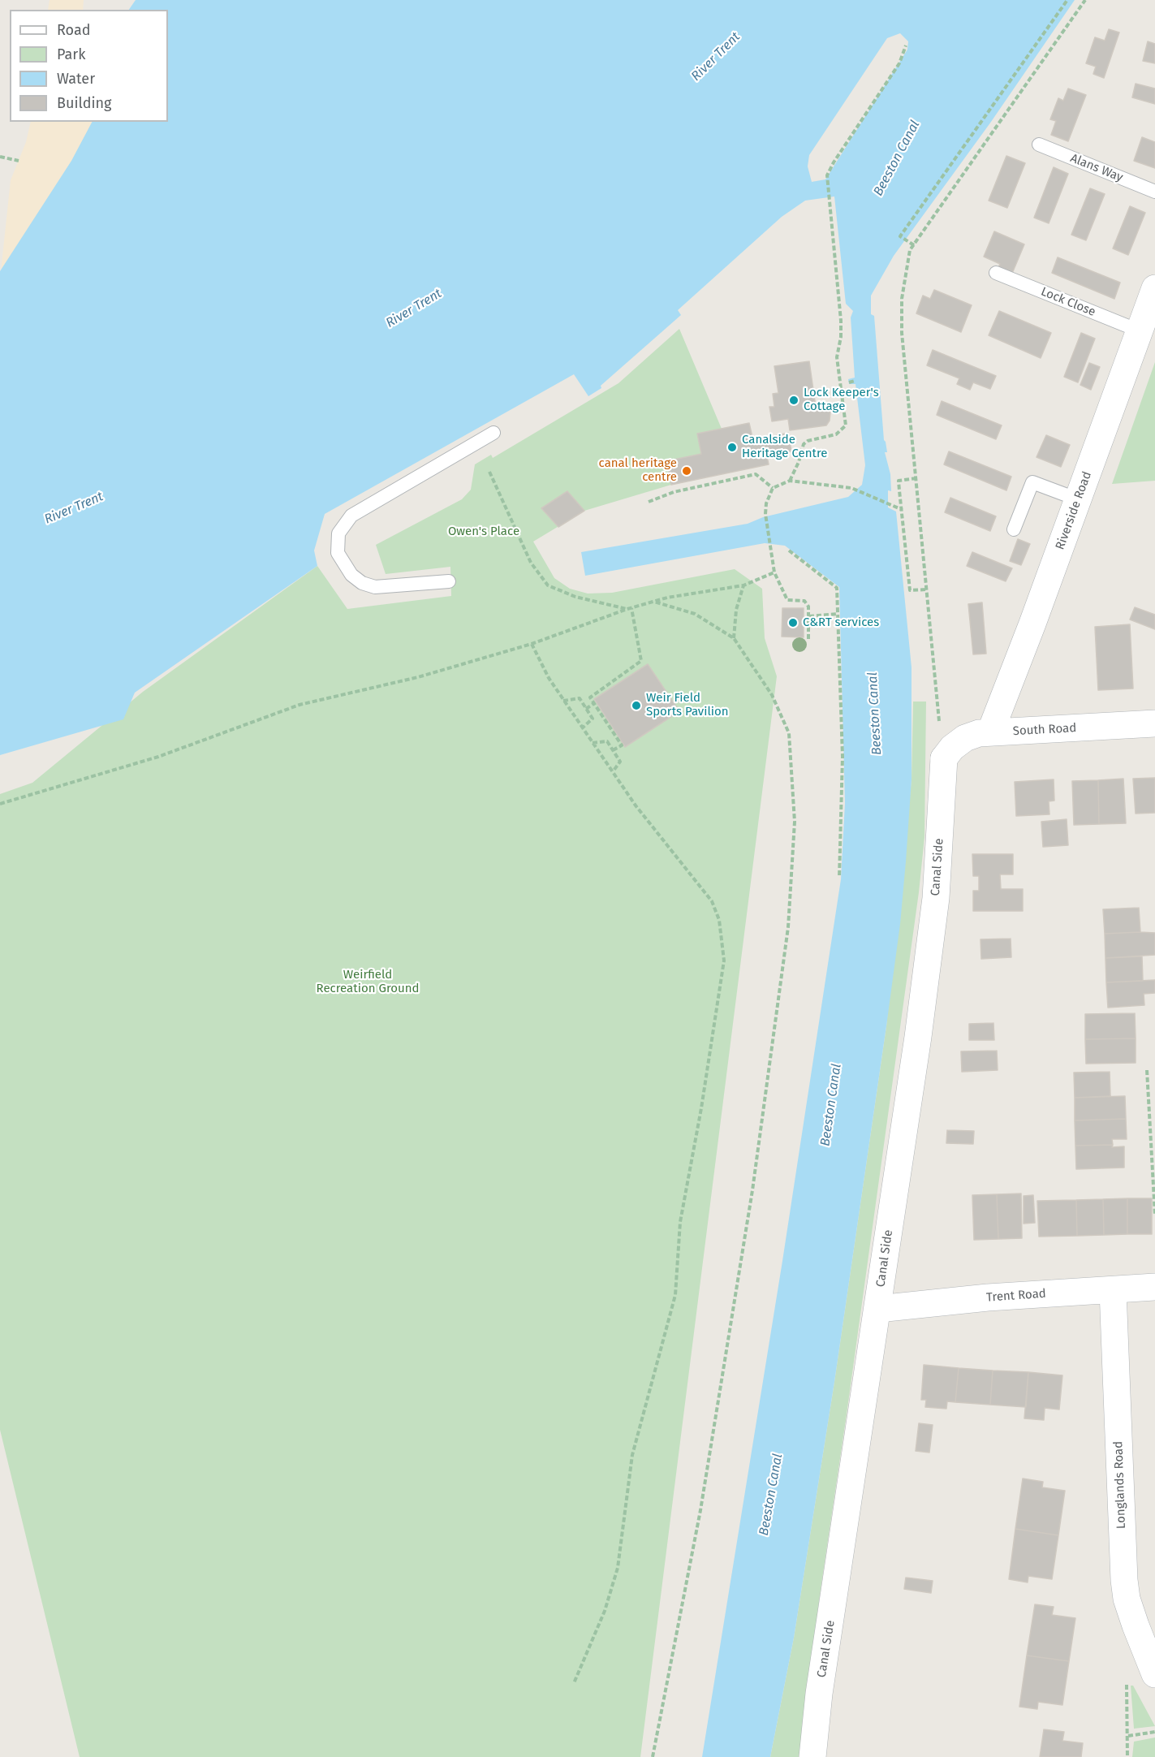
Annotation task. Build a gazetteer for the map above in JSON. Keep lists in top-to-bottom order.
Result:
{
  "streets": {
    "street": [
      "Riverside Road",
      "South Road",
      "Canal Side",
      "Trent Road",
      "Longlands Road"
    ],
    "lane": ["Alans Way", "Lock Close"]
  },
  "crossings": [
    ["Lock Close", "Riverside Road"],
    ["Riverside Road", "South Road"],
    ["South Road", "Canal Side"],
    ["Canal Side", "Trent Road"],
    ["Trent Road", "Longlands Road"]
  ],
  "water": ["River Trent", "Beeston Canal"],
  "parks": ["Owen's Place", "Weirfield Recreation Ground"],
  "places": [
    "Lock Keeper's Cottage",
    "Canalside Heritage Centre",
    "canal heritage centre",
    "C&RT services",
    "Weir Field Sports Pavilion"
  ],
  "legend": [
    "Road",
    "Park",
    "Water",
    "Building"
  ]
}
